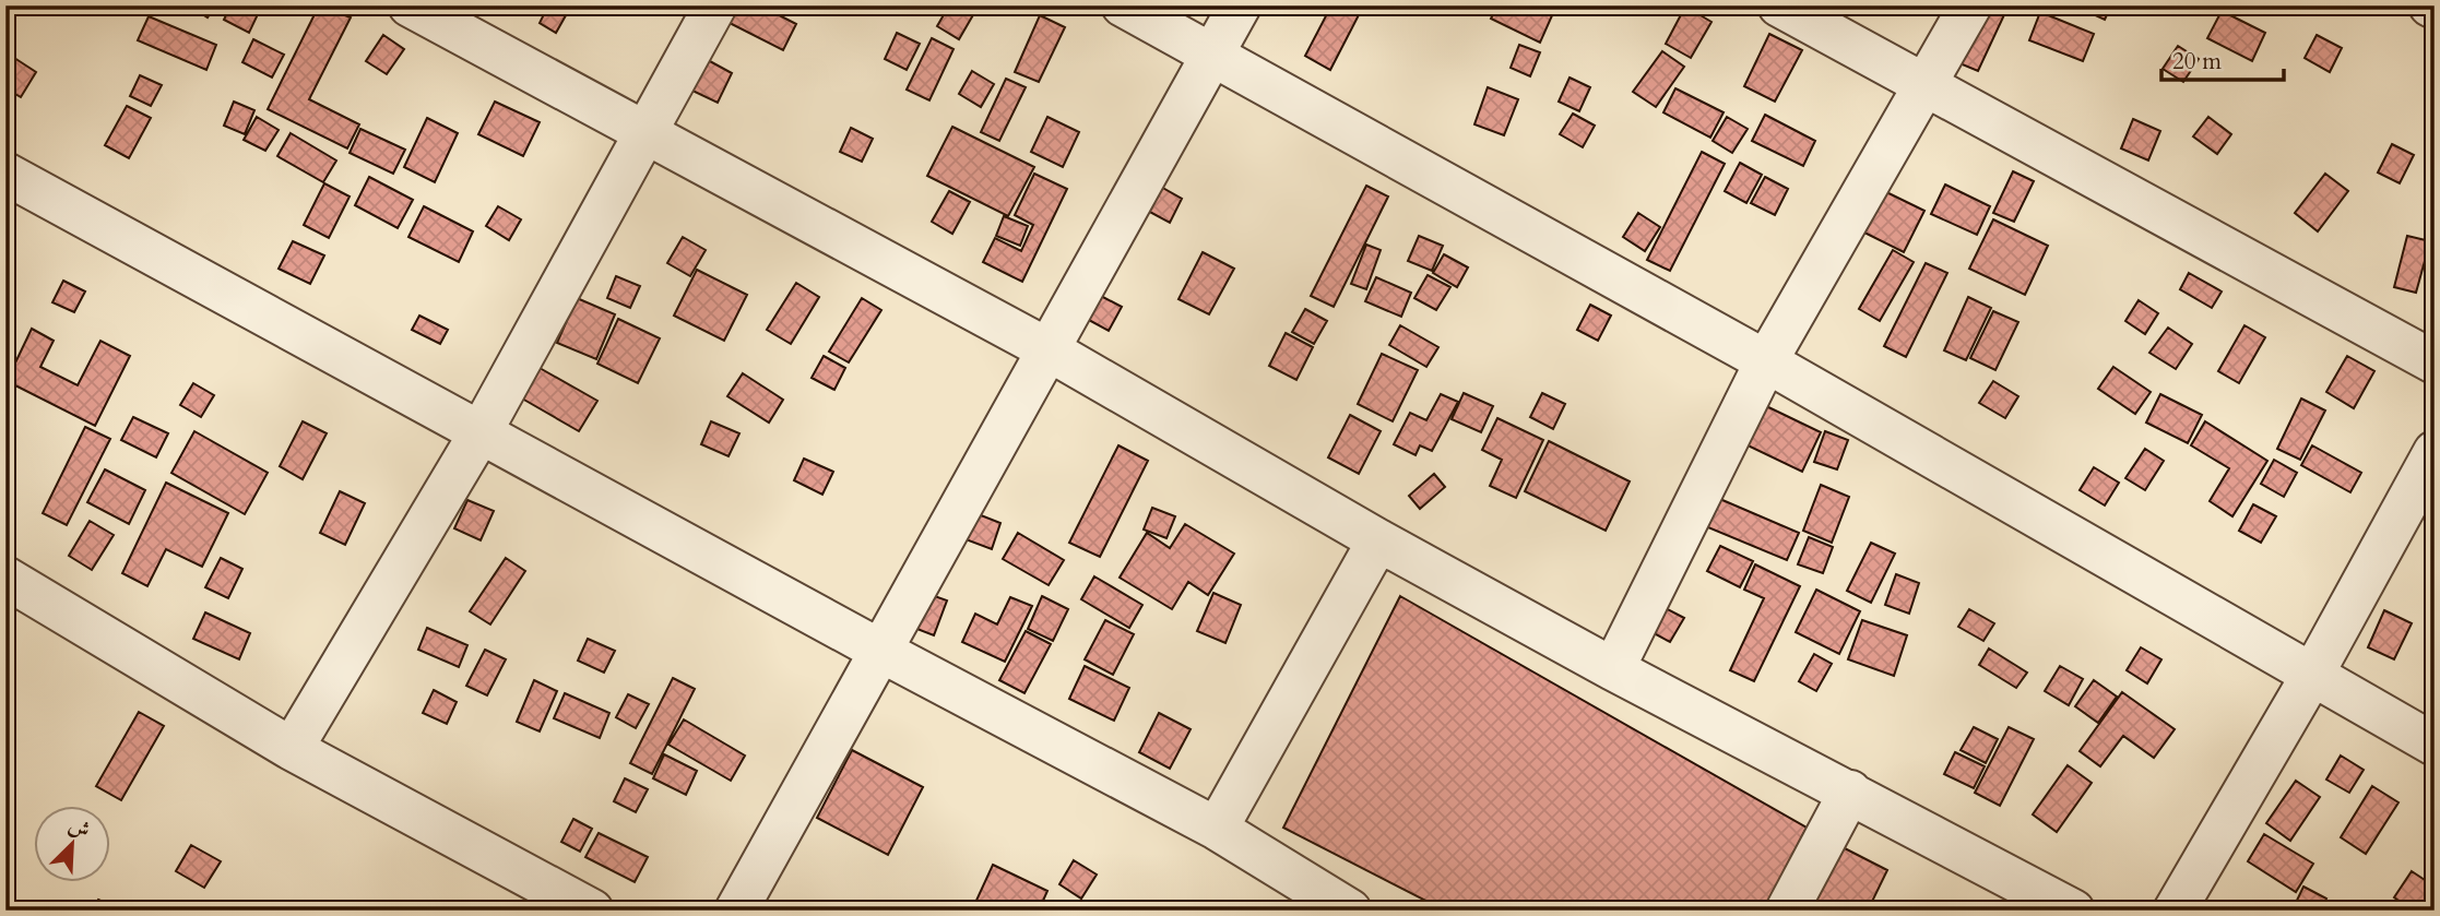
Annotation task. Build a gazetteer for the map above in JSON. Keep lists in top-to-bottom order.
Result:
{
  "scale_bar": "20 m",
  "north": "top right"
}
